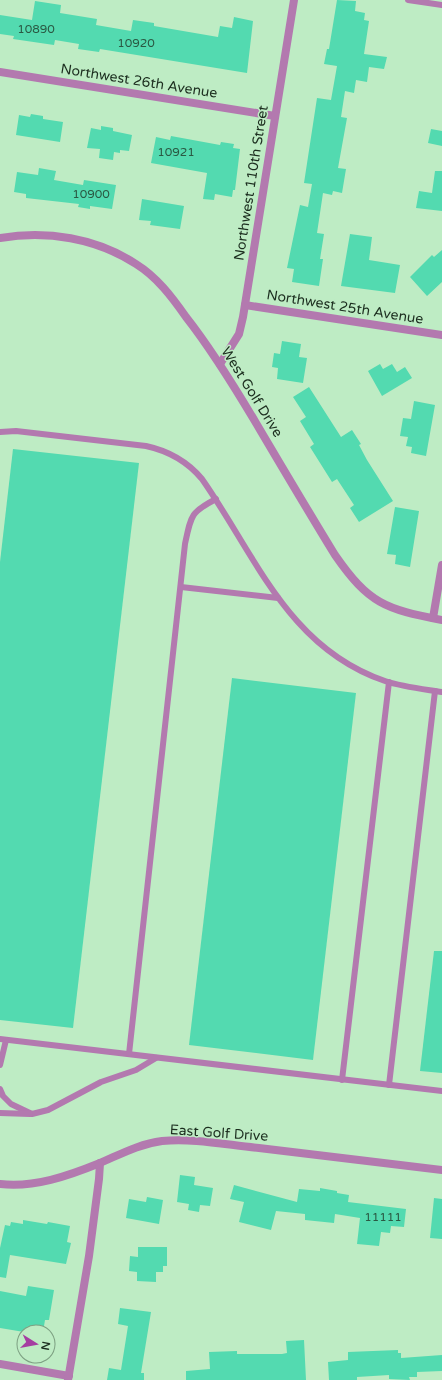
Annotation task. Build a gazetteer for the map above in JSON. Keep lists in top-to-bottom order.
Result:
{
  "streets": {
    "street": [
      "Northwest 26th Avenue",
      "Northwest 110th Street",
      "Northwest 25th Avenue",
      "West Golf Drive",
      "East Golf Drive"
    ]
  },
  "crossings": [
    ["Northwest 26th Avenue", "Northwest 110th Street"],
    ["Northwest 110th Street", "Northwest 25th Avenue"],
    ["Northwest 110th Street", "West Golf Drive"]
  ],
  "house_numbers": [
    "10890",
    "10920",
    "10921",
    "10900",
    "11111"
  ],
  "north": "right"
}
